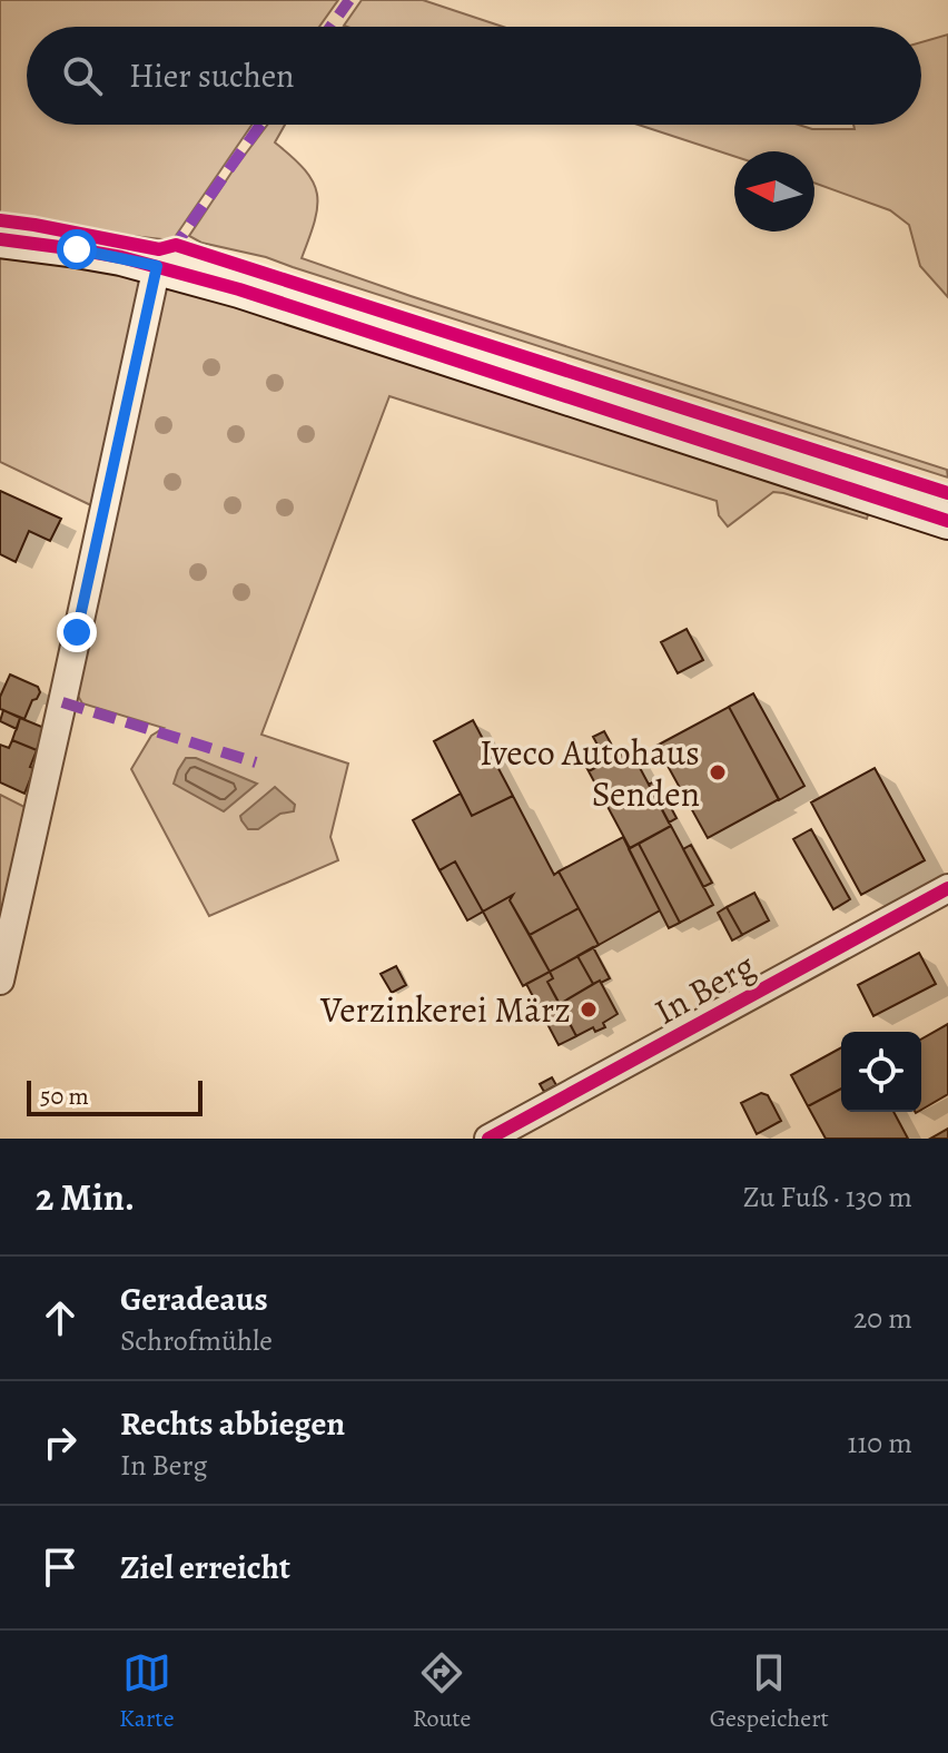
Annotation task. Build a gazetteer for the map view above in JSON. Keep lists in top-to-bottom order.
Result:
{
  "streets": {
    "street": ["In Berg"]
  },
  "places": ["Iveco Autohaus Senden", "Verzinkerei März"],
  "scale_bar": "50 m",
  "north": "left",
  "page": {
    "search": "Hier suchen",
    "scale": "50 m",
    "heading": ["2 Min.", "Zu Fuß · 130 m"],
    "list": [
      ["Geradeaus", "Schrofmühle", "20 m"],
      ["Rechts abbiegen", "In Berg", "110 m"],
      "Ziel erreicht"
    ],
    "nav": ["Karte", "Route", "Gespeichert"]
  }
}
